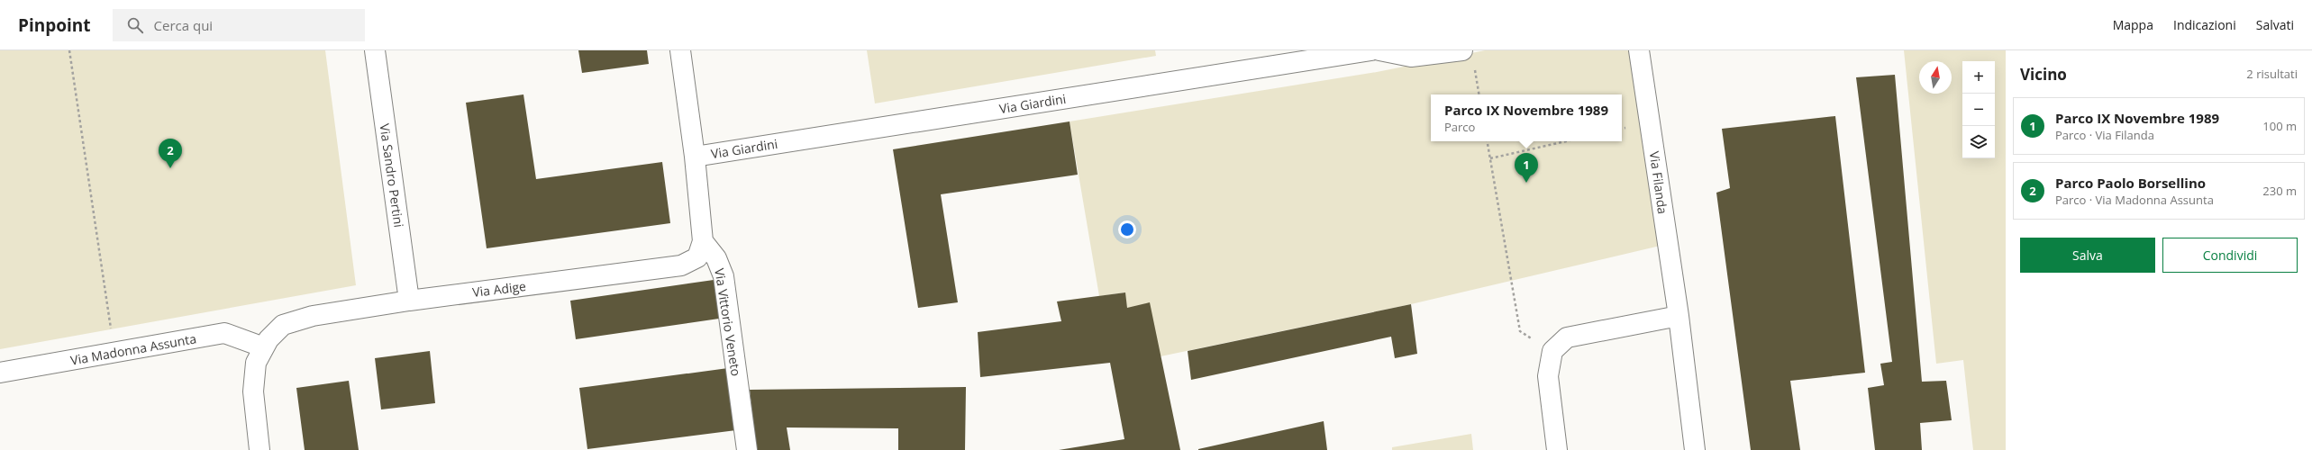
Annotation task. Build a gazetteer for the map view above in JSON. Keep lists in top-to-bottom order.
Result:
{
  "streets": {
    "street": [
      "Via Giardini",
      "Via Sandro Pertini",
      "Via Filanda",
      "Via Adige",
      "Via Vittorio Veneto",
      "Via Madonna Assunta"
    ]
  },
  "crossings": [
    ["Via Sandro Pertini", "Via Adige"],
    ["Via Adige", "Via Vittorio Veneto"],
    ["Via Adige", "Via Madonna Assunta"]
  ],
  "north": "top",
  "page": {
    "header": "Pinpoint",
    "search": "Cerca qui",
    "nav": ["Mappa", "Indicazioni", "Salvati"],
    "heading": ["Vicino", "2 risultati"],
    "map_buttons": ["+", "−"],
    "popup": ["Parco IX Novembre 1989", "Parco"],
    "list": [
      {
        "mark": "1",
        "name": "Parco IX Novembre 1989",
        "note": "Parco · Via Filanda",
        "value": "100 m"
      },
      {
        "mark": "2",
        "name": "Parco Paolo Borsellino",
        "note": "Parco · Via Madonna Assunta",
        "value": "230 m"
      }
    ],
    "pins": ["2", "1"],
    "buttons": ["Salva", "Condividi"]
  }
}
